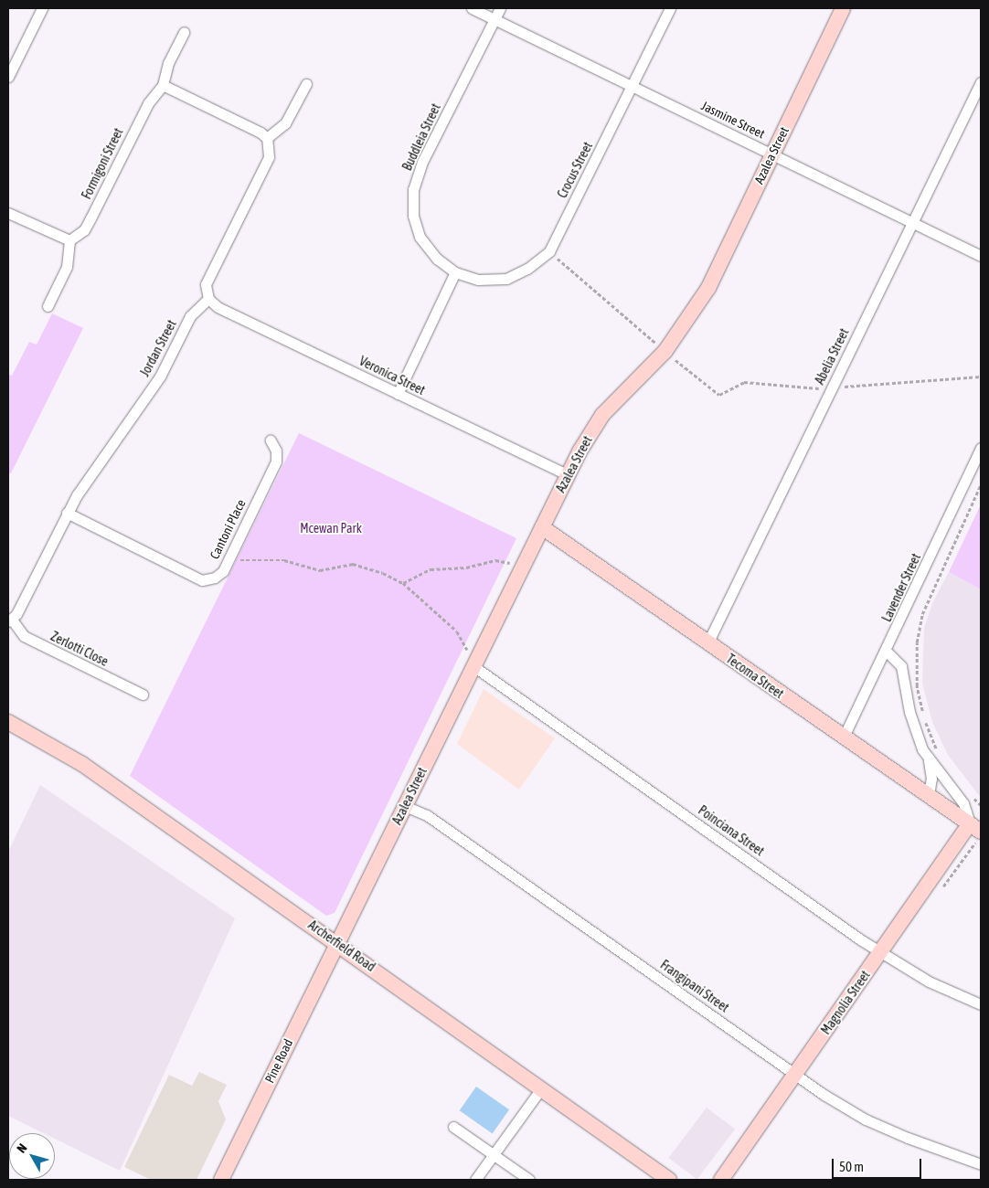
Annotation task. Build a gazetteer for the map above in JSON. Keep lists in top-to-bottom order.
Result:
{
  "streets": {
    "street": [
      "Jasmine Street",
      "Buddleia Street",
      "Azalea Street",
      "Formigoni Street",
      "Crocus Street",
      "Jordan Street",
      "Abelia Street",
      "Veronica Street",
      "Cantoni Place",
      "Lavender Street",
      "Zerlotti Close",
      "Tecoma Street",
      "Poinciana Street",
      "Archerfield Road",
      "Frangipani Street",
      "Magnolia Street",
      "Pine Road"
    ]
  },
  "crossings": [
    ["Jasmine Street", "Buddleia Street"],
    ["Jasmine Street", "Azalea Street"],
    ["Jasmine Street", "Crocus Street"],
    ["Jasmine Street", "Abelia Street"],
    ["Buddleia Street", "Crocus Street"],
    ["Azalea Street", "Veronica Street"],
    ["Azalea Street", "Tecoma Street"],
    ["Azalea Street", "Poinciana Street"],
    ["Azalea Street", "Archerfield Road"],
    ["Azalea Street", "Frangipani Street"],
    ["Azalea Street", "Pine Road"],
    ["Jordan Street", "Veronica Street"],
    ["Jordan Street", "Cantoni Place"],
    ["Jordan Street", "Zerlotti Close"],
    ["Abelia Street", "Tecoma Street"],
    ["Lavender Street", "Tecoma Street"],
    ["Tecoma Street", "Magnolia Street"],
    ["Poinciana Street", "Magnolia Street"],
    ["Archerfield Road", "Pine Road"],
    ["Frangipani Street", "Magnolia Street"]
  ],
  "parks": ["Mcewan Park"],
  "scale_bar": "50 m",
  "north": "top left"
}
